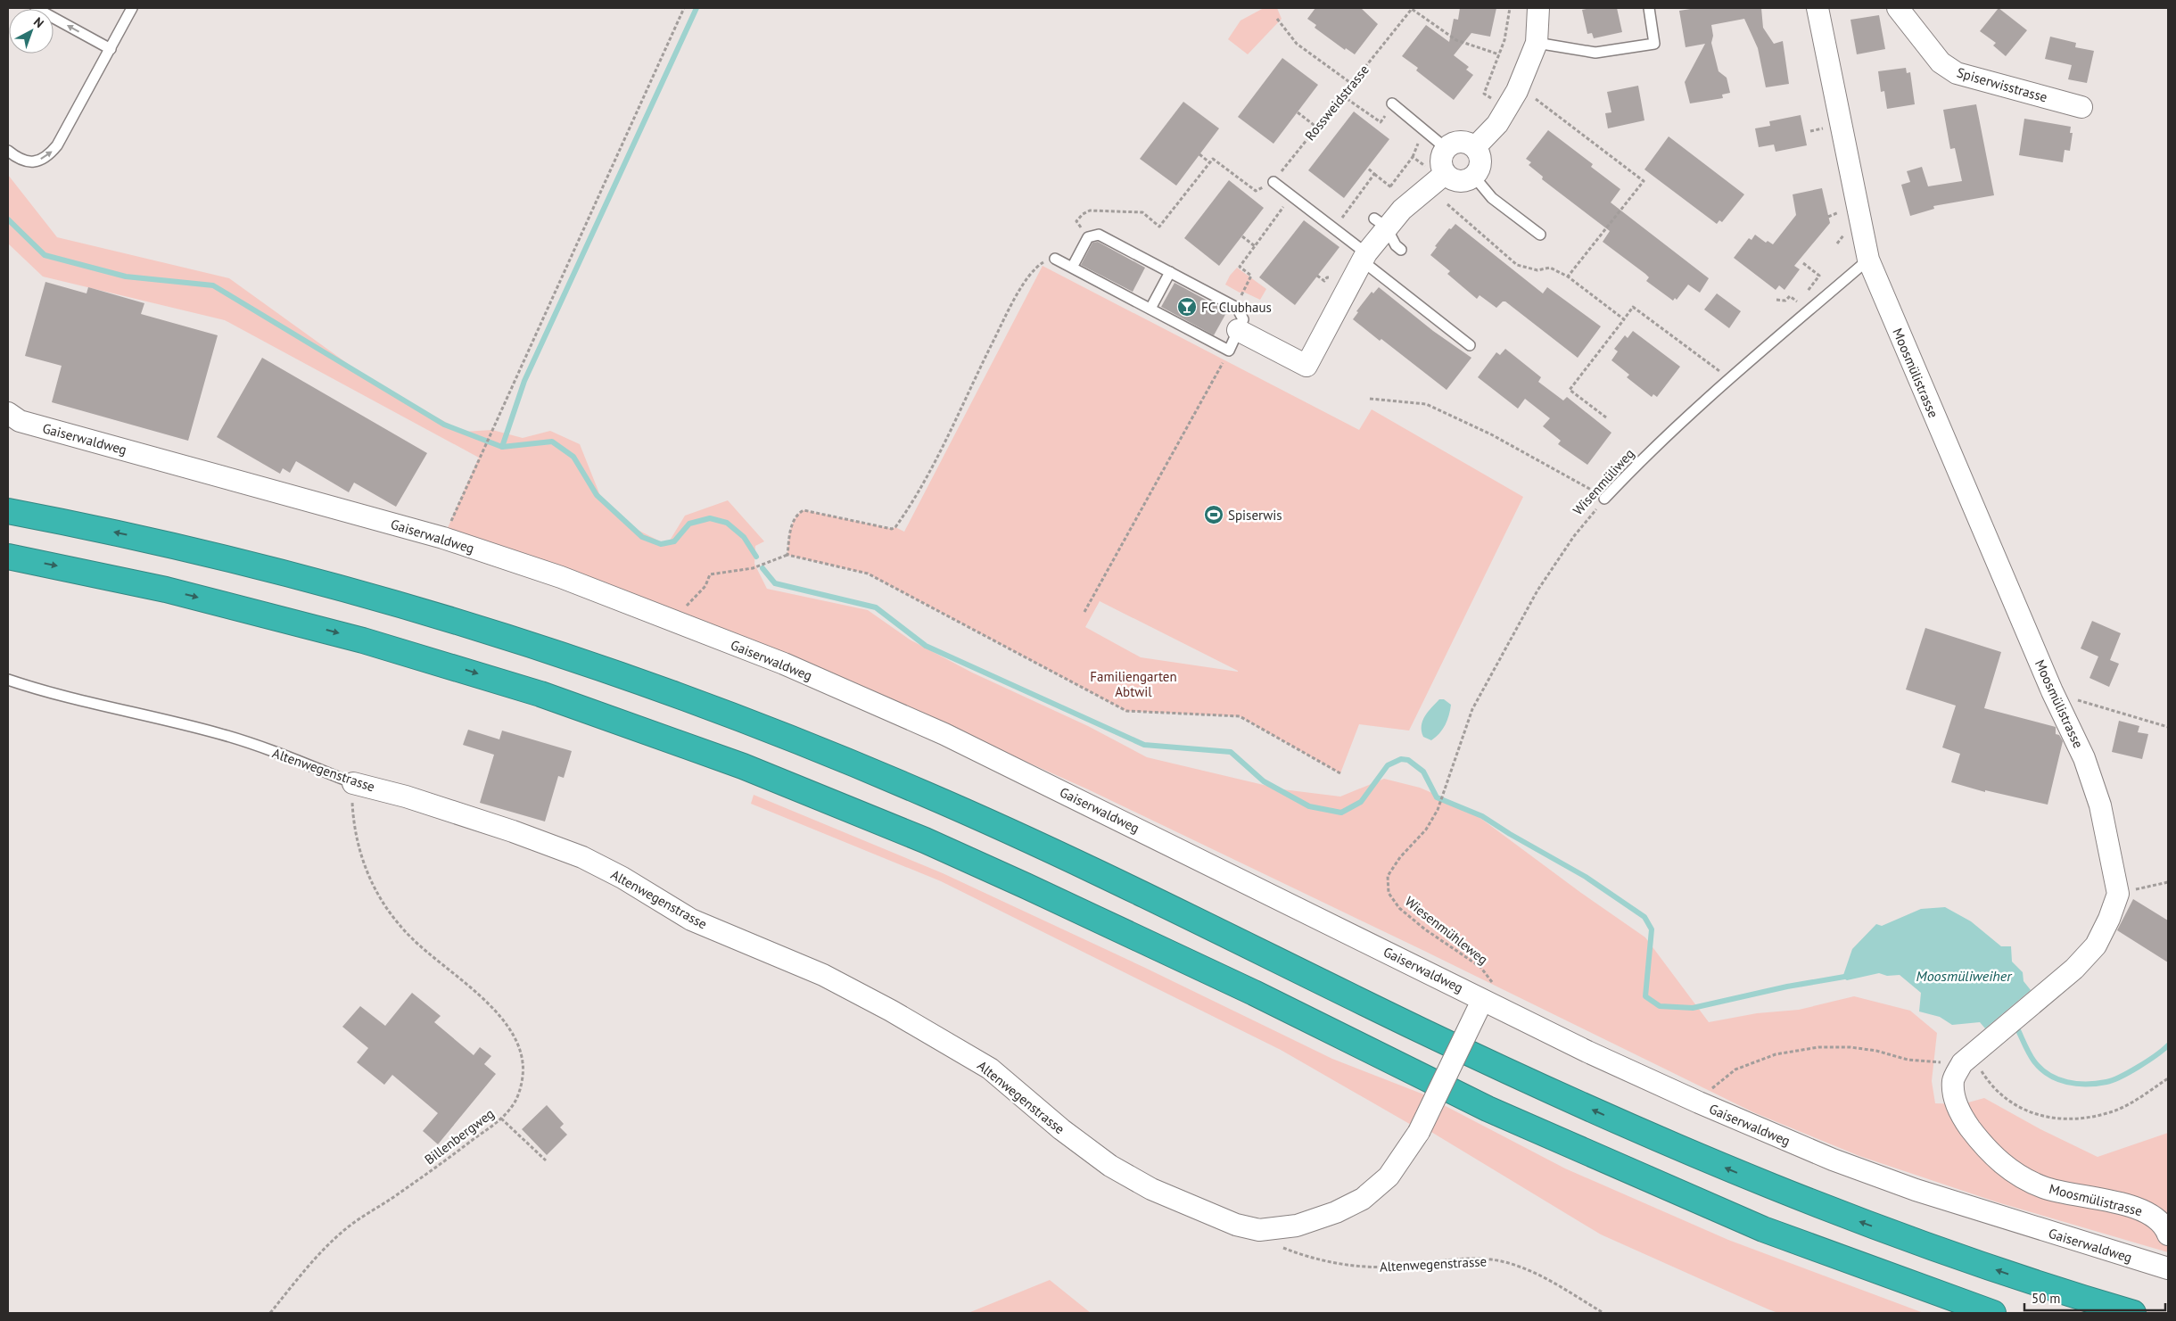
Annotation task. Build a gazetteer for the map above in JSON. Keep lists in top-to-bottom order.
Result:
{
  "streets": {
    "street": [
      "Spiserwisstrasse",
      "Moosmülistrasse",
      "Gaiserwaldweg",
      "Altenwegenstrasse"
    ],
    "lane": ["Wisenmüliweg"],
    "path": ["Rossweidstrasse", "Wiesenmühleweg", "Billenbergweg"]
  },
  "crossings": [
    ["Moosmülistrasse", "Wisenmüliweg"],
    ["Gaiserwaldweg", "Altenwegenstrasse"],
    ["Gaiserwaldweg", "Wiesenmühleweg"],
    ["Wisenmüliweg", "Wiesenmühleweg"],
    ["Altenwegenstrasse", "Wiesenmühleweg"],
    ["Altenwegenstrasse", "Billenbergweg"]
  ],
  "water": ["Moosmüliweiher"],
  "parks": ["Familiengarten Abtwil"],
  "places": {
    "bar": ["FC Clubhaus"],
    "sports": ["Spiserwis"]
  },
  "scale_bar": "50 m",
  "north": "top right"
}
